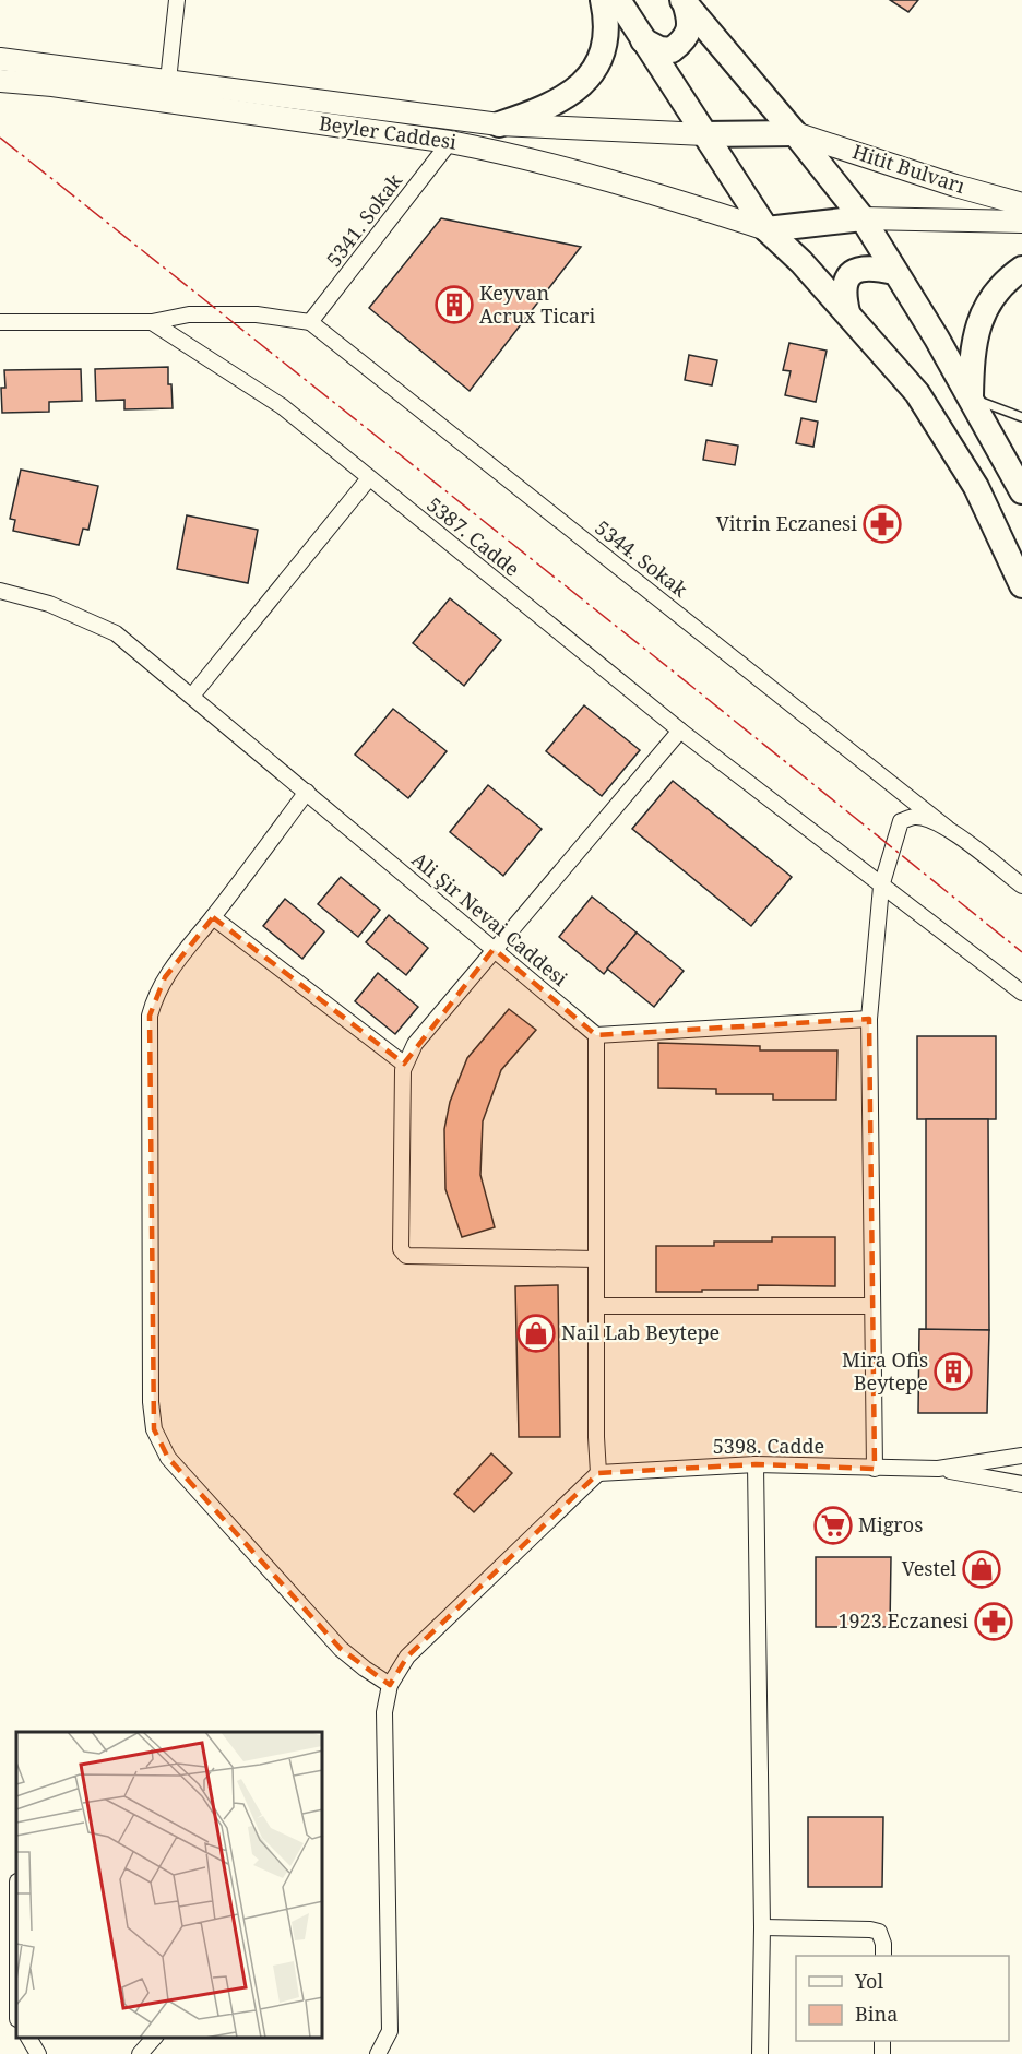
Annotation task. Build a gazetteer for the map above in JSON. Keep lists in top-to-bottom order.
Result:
{
  "streets": {
    "main road": ["Beyler Caddesi", "Hitit Bulvarı"],
    "street": [
      "5341. Sokak",
      "5387. Cadde",
      "5344. Sokak",
      "Ali Şir Nevai Caddesi",
      "5398. Cadde"
    ]
  },
  "crossings": [
    ["Beyler Caddesi", "5341. Sokak"],
    ["5341. Sokak", "5344. Sokak"]
  ],
  "places": {
    "building": ["Keyvan Acrux Ticari", "Mira Ofis Beytepe"],
    "pharmacy": ["Vitrin Eczanesi", "1923 Eczanesi"],
    "shop": ["Nail Lab Beytepe", "Vestel"],
    "supermarket": ["Migros"]
  },
  "legend": ["Yol", "Bina"]
}
